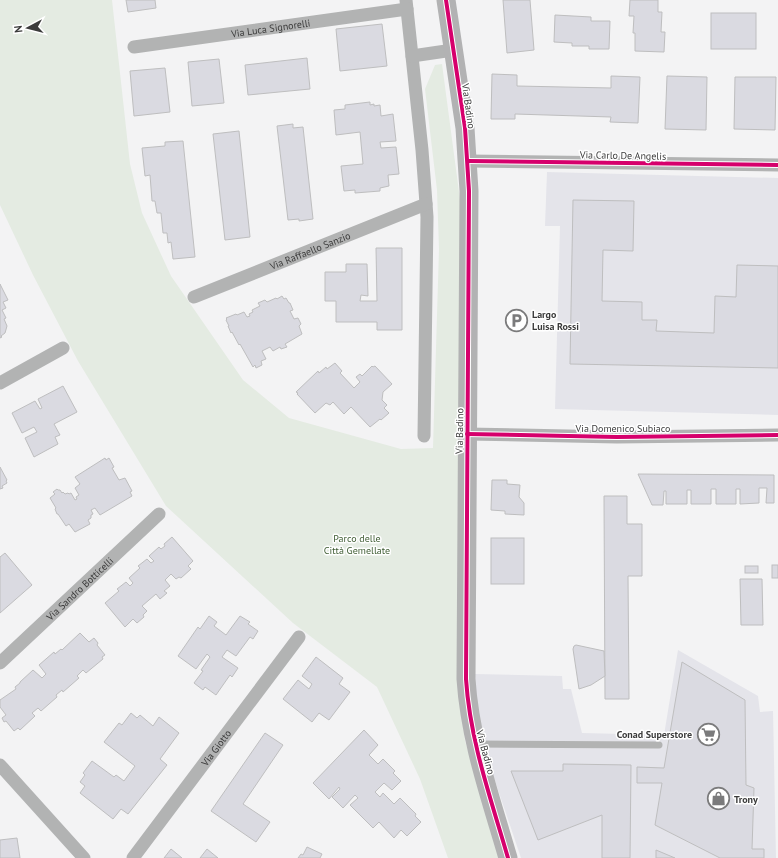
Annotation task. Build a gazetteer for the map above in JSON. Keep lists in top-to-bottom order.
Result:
{
  "streets": {
    "street": [
      "Via Luca Signorelli",
      "Via Badino",
      "Via Carlo De Angelis",
      "Via Raffaello Sanzio",
      "Via Domenico Subiaco",
      "Via Sandro Botticelli",
      "Via Giotto"
    ]
  },
  "crossings": [
    ["Via Badino", "Via Carlo De Angelis"],
    ["Via Badino", "Via Domenico Subiaco"]
  ],
  "parks": ["Parco delle Città Gemellate"],
  "places": {
    "parking": ["Largo Luisa Rossi"],
    "supermarket": ["Conad Superstore"],
    "shop": ["Trony"]
  },
  "north": "left"
}
